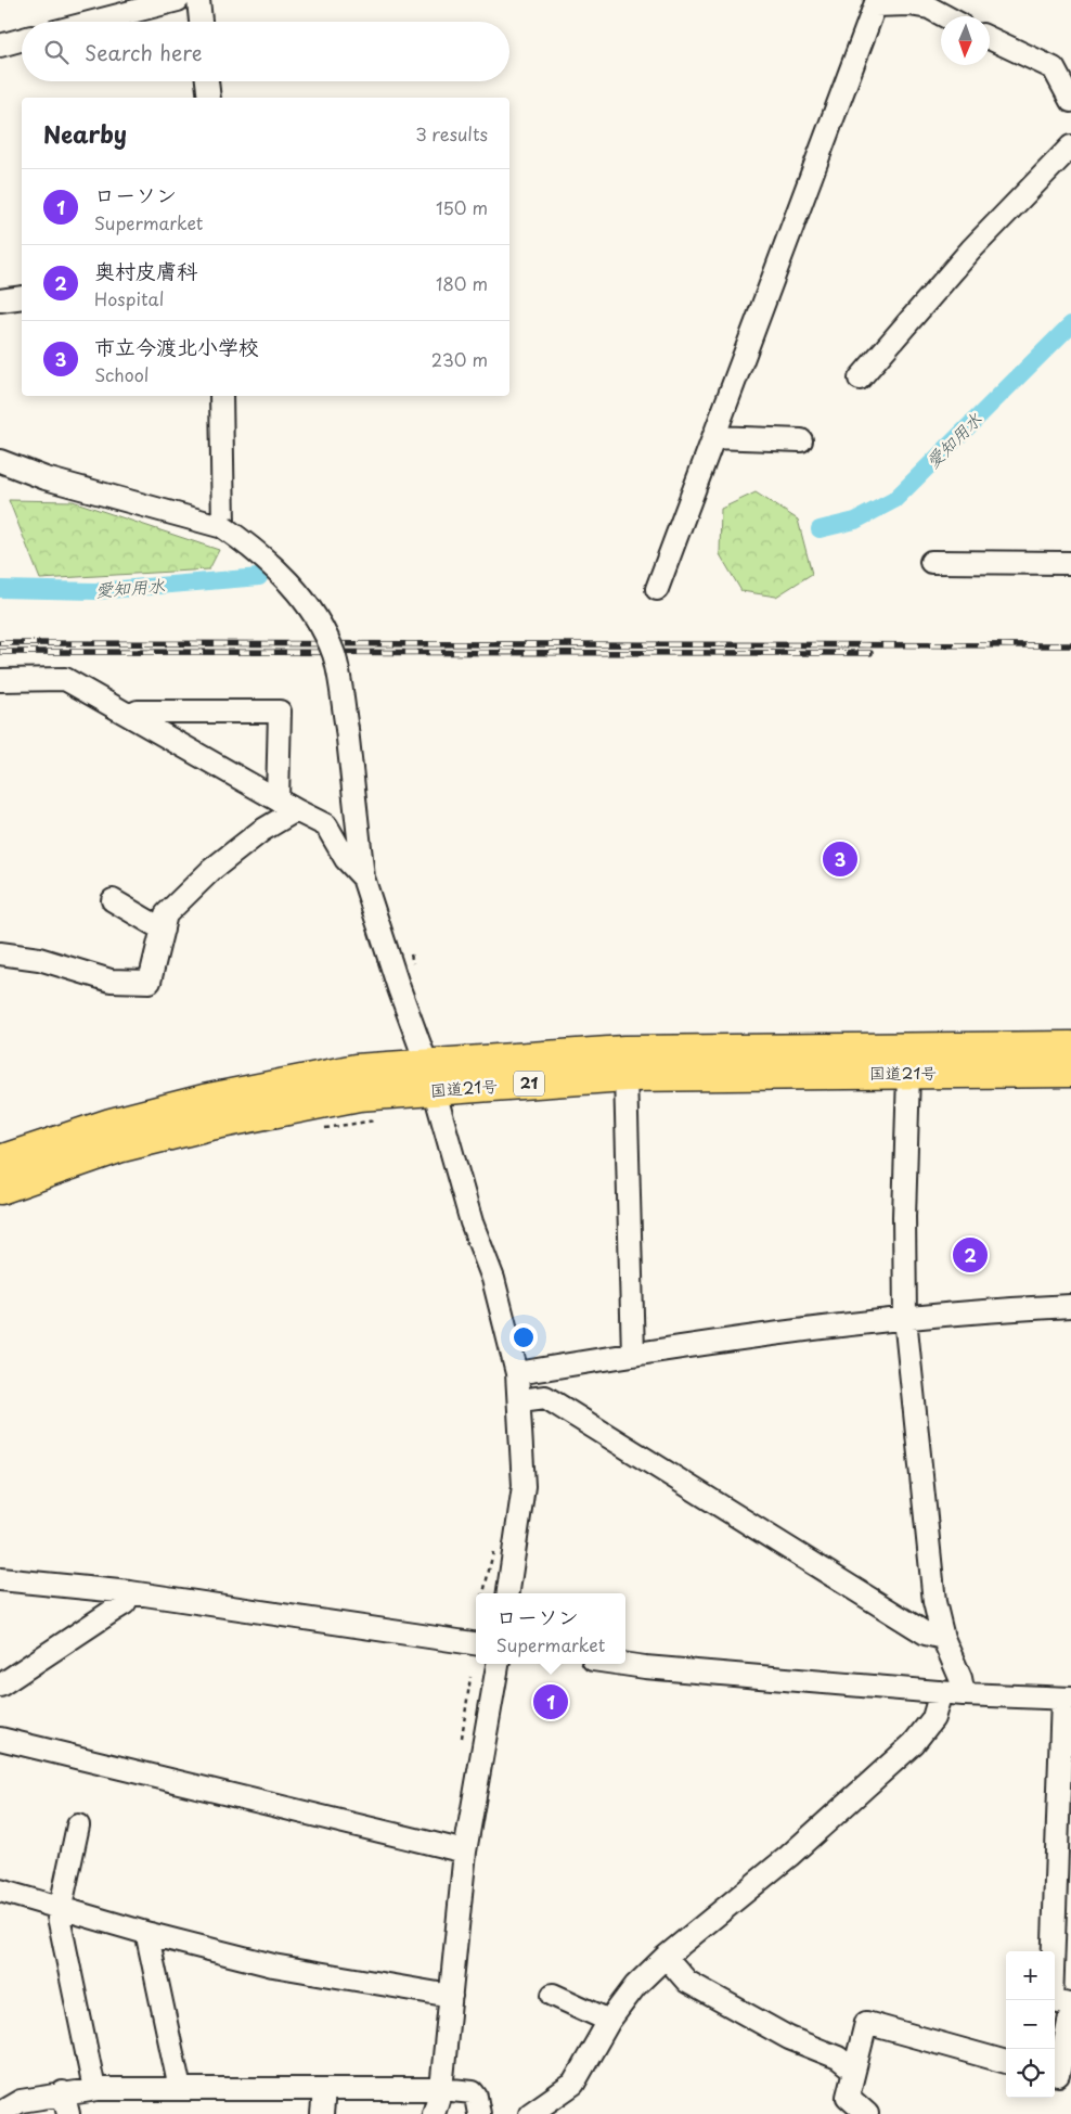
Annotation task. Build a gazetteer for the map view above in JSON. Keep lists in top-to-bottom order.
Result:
{
  "streets": {
    "highway": ["国道21号", "21"]
  },
  "water": ["愛知用水"],
  "north": "bottom",
  "page": {
    "search": "Search here",
    "heading": ["Nearby", "3 results"],
    "list": [
      {
        "mark": "1",
        "name": "ローソン",
        "note": "Supermarket",
        "value": "150 m"
      },
      {
        "mark": "2",
        "name": "奥村皮膚科",
        "note": "Hospital",
        "value": "180 m"
      },
      {
        "mark": "3",
        "name": "市立今渡北小学校",
        "note": "School",
        "value": "230 m"
      }
    ],
    "pins": ["3", "2", "1"],
    "popup": ["ローソン", "Supermarket"],
    "map_buttons": ["+", "−"]
  }
}
